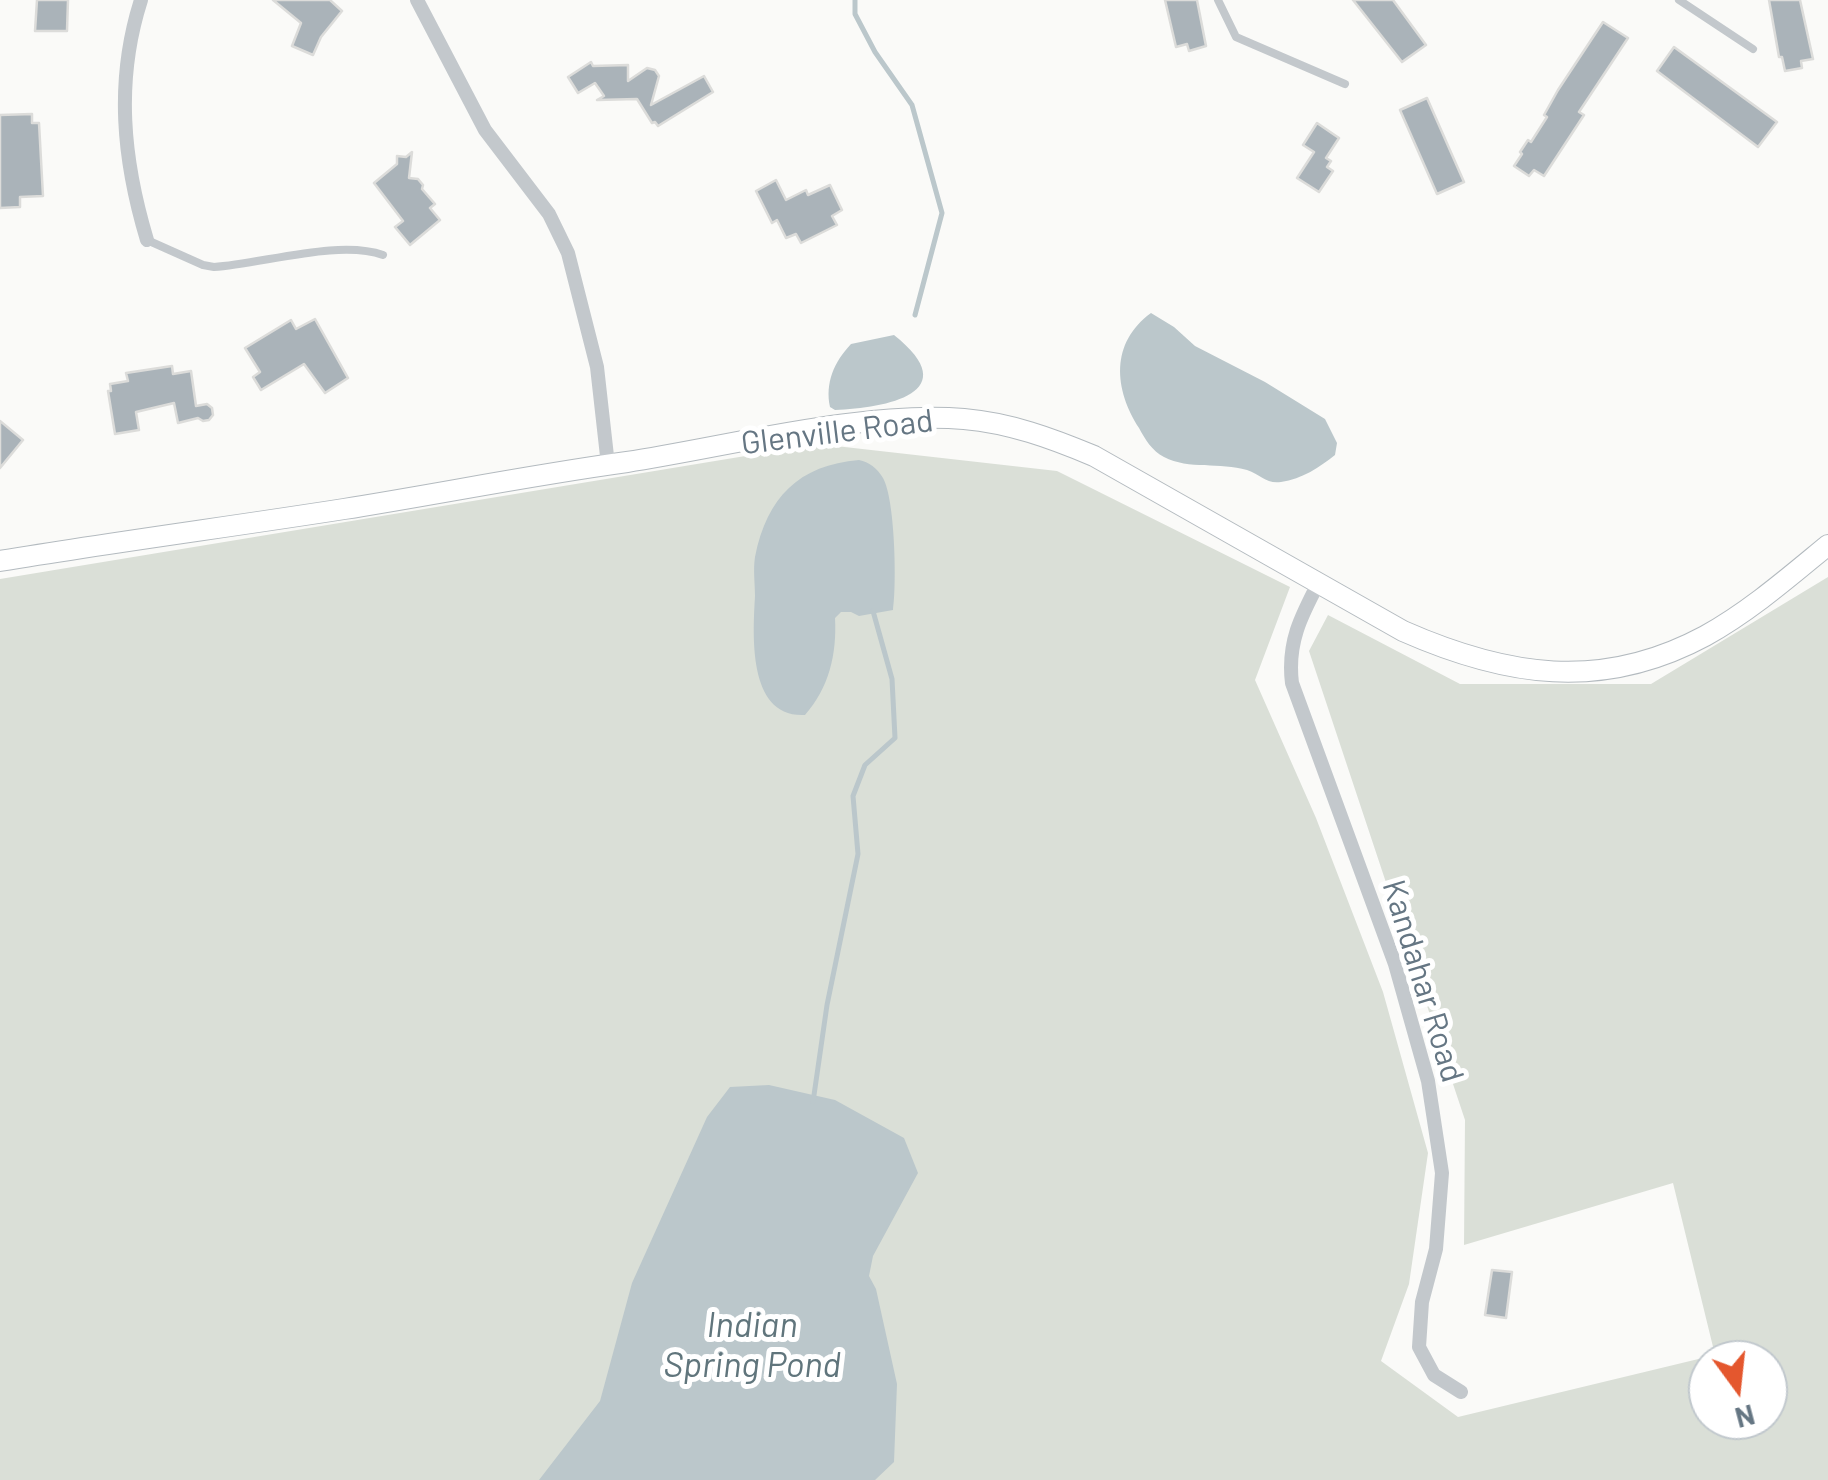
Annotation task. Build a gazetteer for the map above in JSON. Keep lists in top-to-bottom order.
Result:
{
  "streets": {
    "main road": ["Glenville Road"],
    "street": ["Kandahar Road"]
  },
  "crossings": [
    ["Glenville Road", "Kandahar Road"]
  ],
  "water": ["Indian Spring Pond"],
  "north": "bottom"
}
